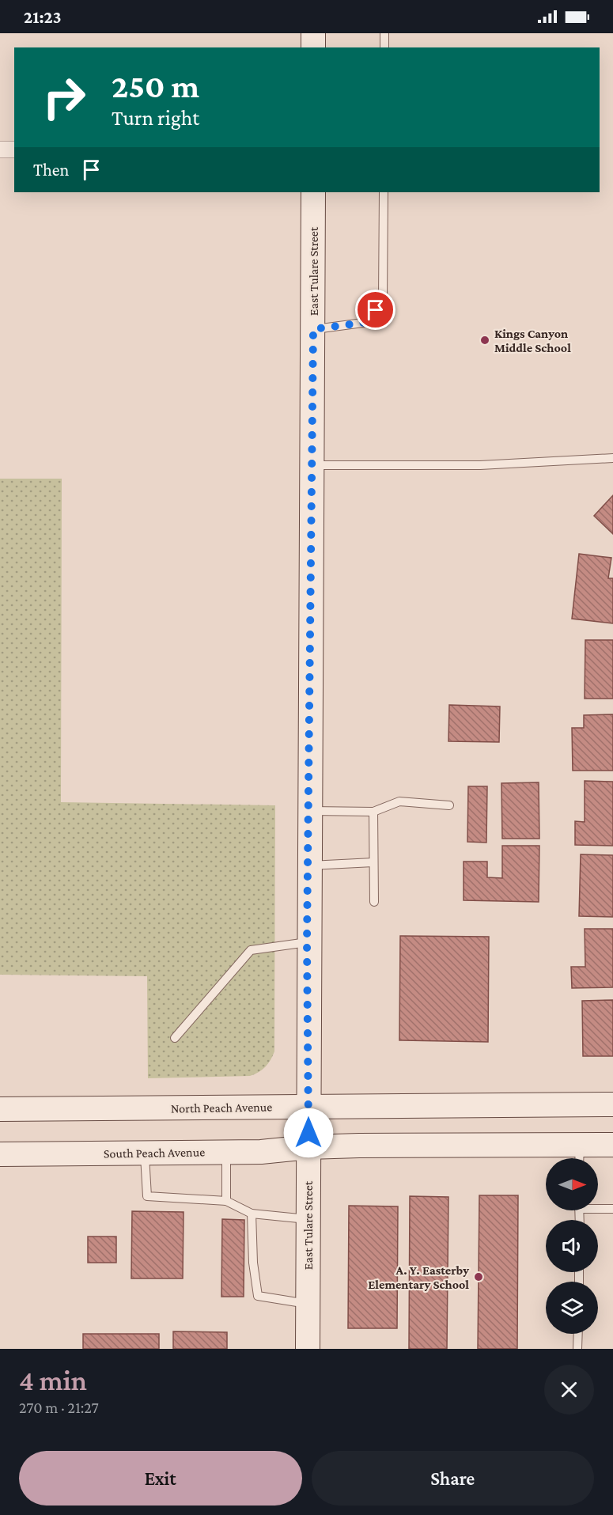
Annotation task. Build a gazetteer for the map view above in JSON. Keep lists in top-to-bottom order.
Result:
{
  "streets": {
    "main road": ["East Tulare Street", "North Peach Avenue", "South Peach Avenue"]
  },
  "crossings": [
    ["East Tulare Street", "North Peach Avenue"],
    ["East Tulare Street", "South Peach Avenue"]
  ],
  "places": ["Kings Canyon Middle School", "A. Y. Easterby Elementary School"],
  "north": "right",
  "page": {
    "status": "21:23",
    "turn": ["250 m", "Turn right"],
    "then": "Then",
    "heading": ["4 min", "270 m · 21:27"],
    "buttons": ["Exit", "Share"]
  }
}
